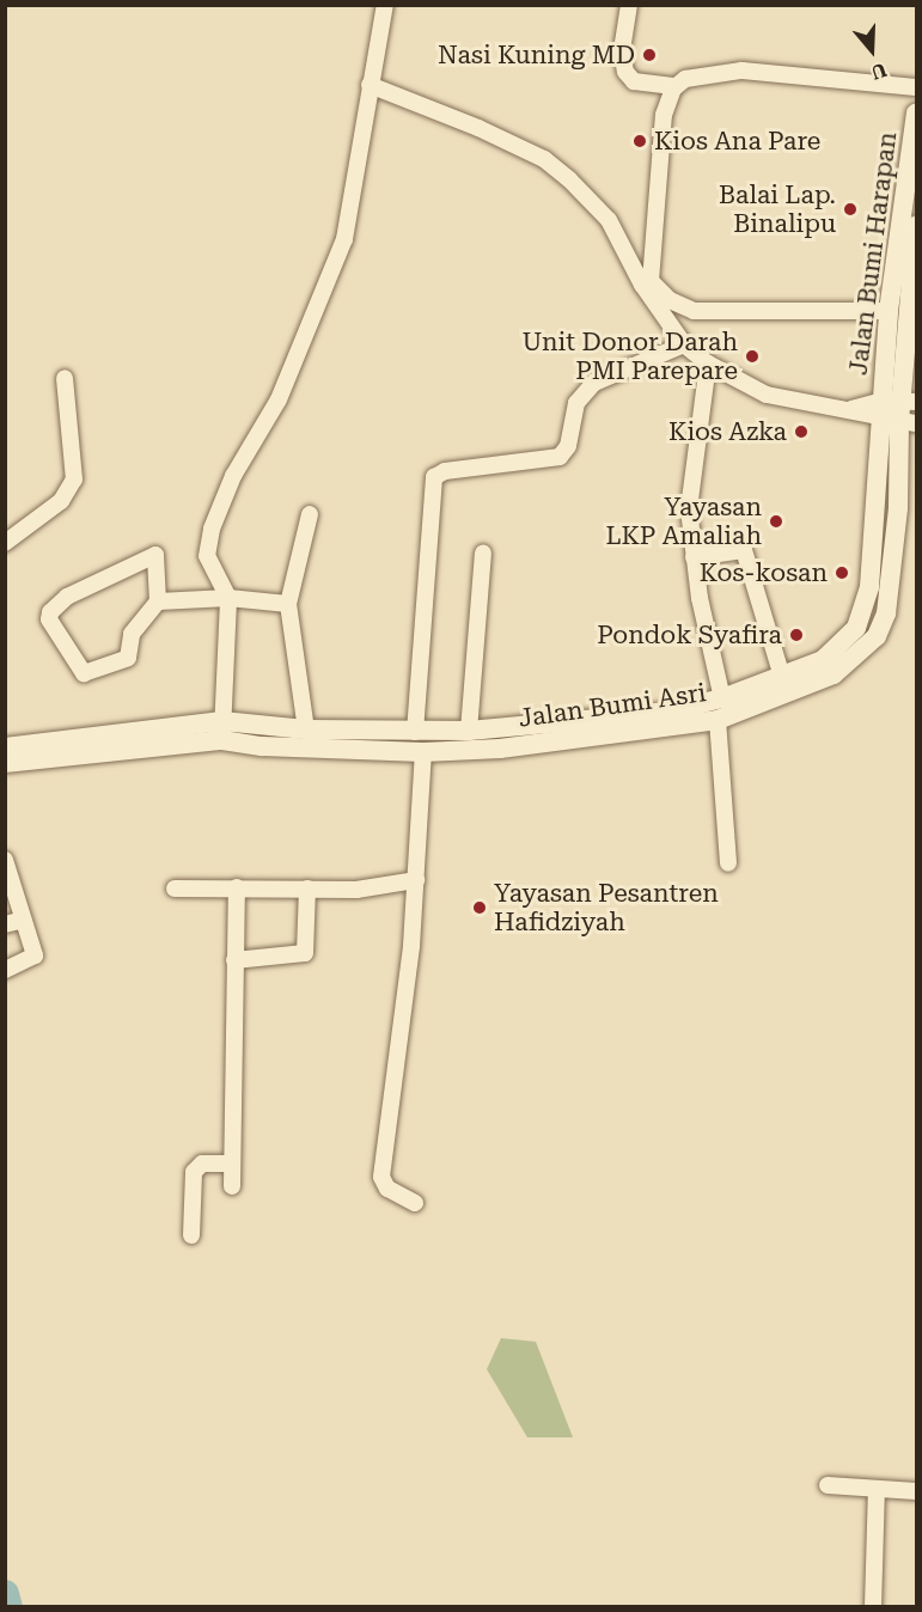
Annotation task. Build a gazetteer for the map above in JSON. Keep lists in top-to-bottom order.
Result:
{
  "streets": {
    "street": ["Jalan Bumi Harapan", "Jalan Bumi Asri"]
  },
  "crossings": [
    ["Jalan Bumi Harapan", "Jalan Bumi Asri"]
  ],
  "places": [
    "Nasi Kuning MD",
    "Kios Ana Pare",
    "Balai Lap. Binalipu",
    "Unit Donor Darah PMI Parepare",
    "Kios Azka",
    "Yayasan LKP Amaliah",
    "Kos-kosan",
    "Pondok Syafira",
    "Yayasan Pesantren Hafidziyah"
  ],
  "north": "bottom"
}
